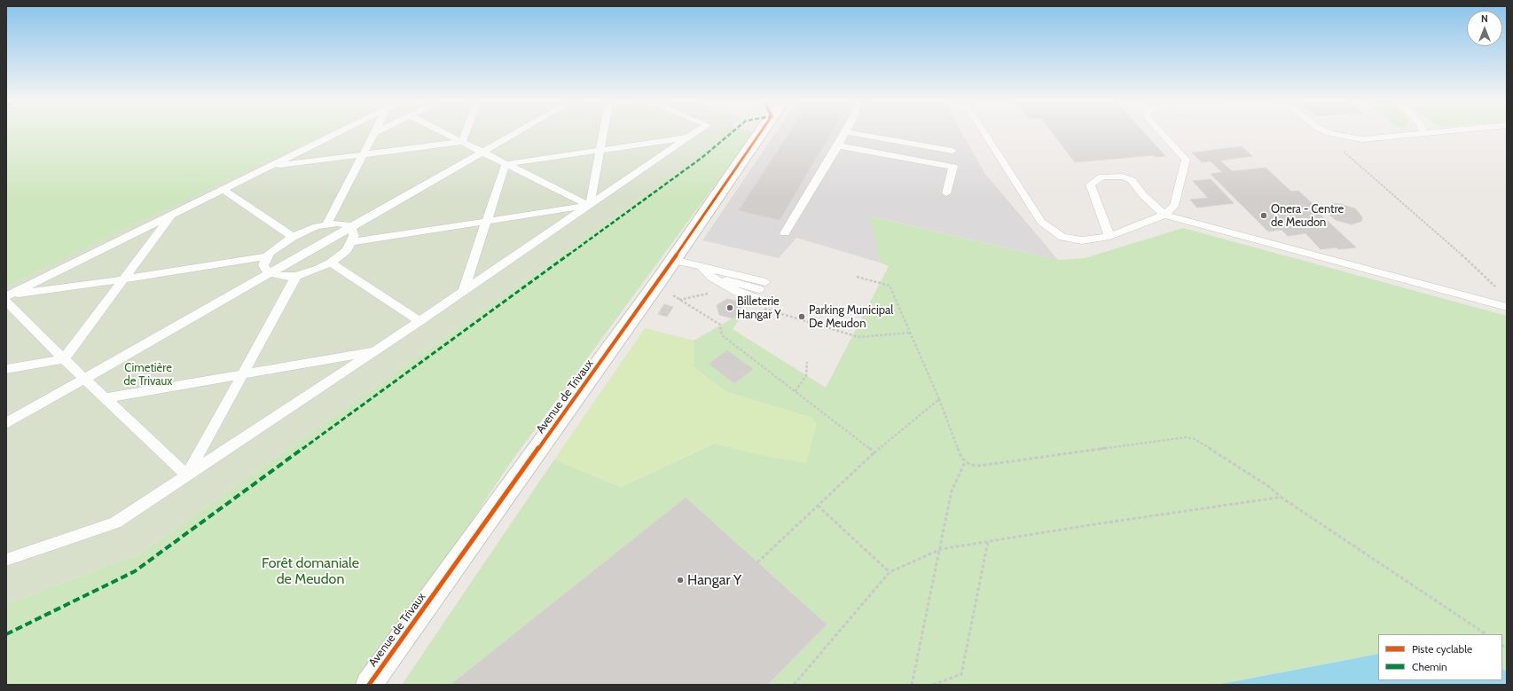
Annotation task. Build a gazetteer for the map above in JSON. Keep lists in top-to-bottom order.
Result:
{
  "streets": {
    "main road": ["Avenue de Trivaux"]
  },
  "parks": ["Cimetière de Trivaux", "Forêt domaniale de Meudon"],
  "places": [
    "Onera - Centre de Meudon",
    "Billeterie Hangar Y",
    "Parking Municipal De Meudon",
    "Hangar Y"
  ],
  "legend": ["Piste cyclable", "Chemin"],
  "north": "top"
}
